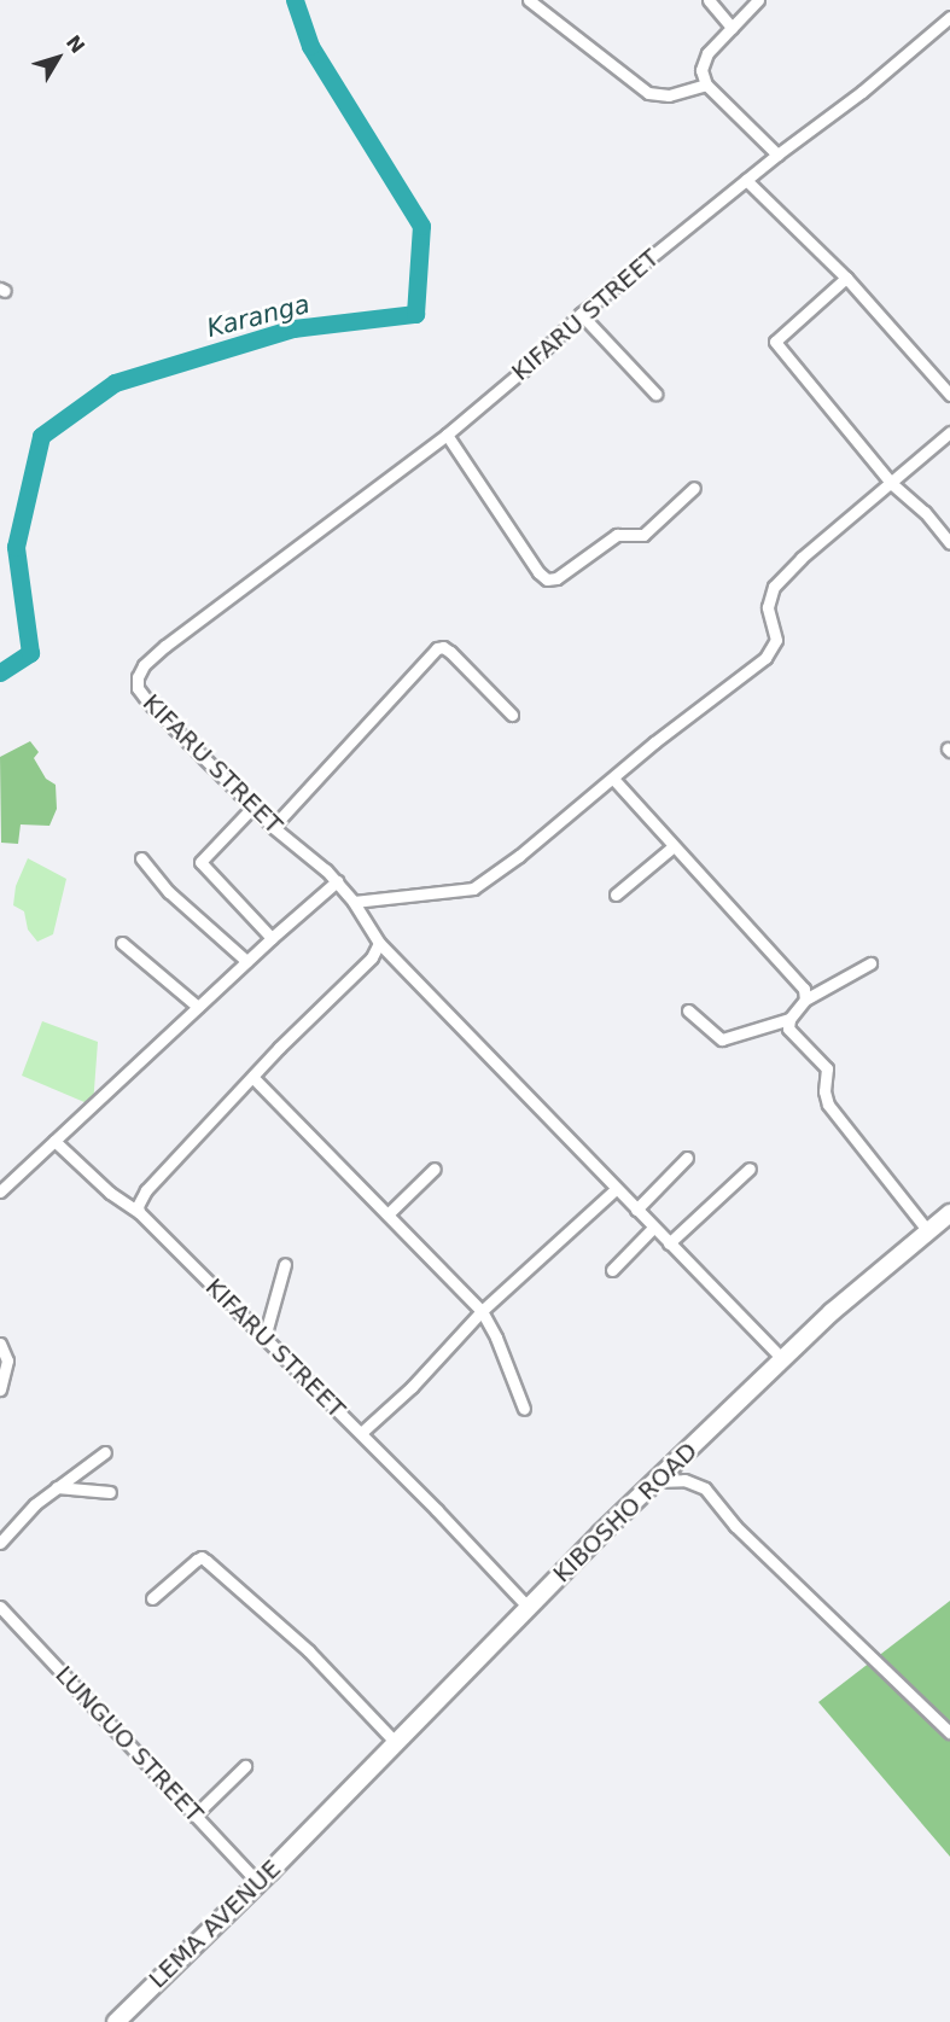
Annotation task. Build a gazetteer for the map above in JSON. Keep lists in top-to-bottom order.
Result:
{
  "streets": {
    "main road": ["KIBOSHO ROAD", "LEMA AVENUE"],
    "street": ["KIFARU STREET", "LUNGUO STREET"]
  },
  "crossings": [
    ["KIFARU STREET", "KIBOSHO ROAD"],
    ["KIBOSHO ROAD", "LEMA AVENUE"],
    ["LUNGUO STREET", "LEMA AVENUE"]
  ],
  "water": ["Karanga"],
  "north": "top right"
}
